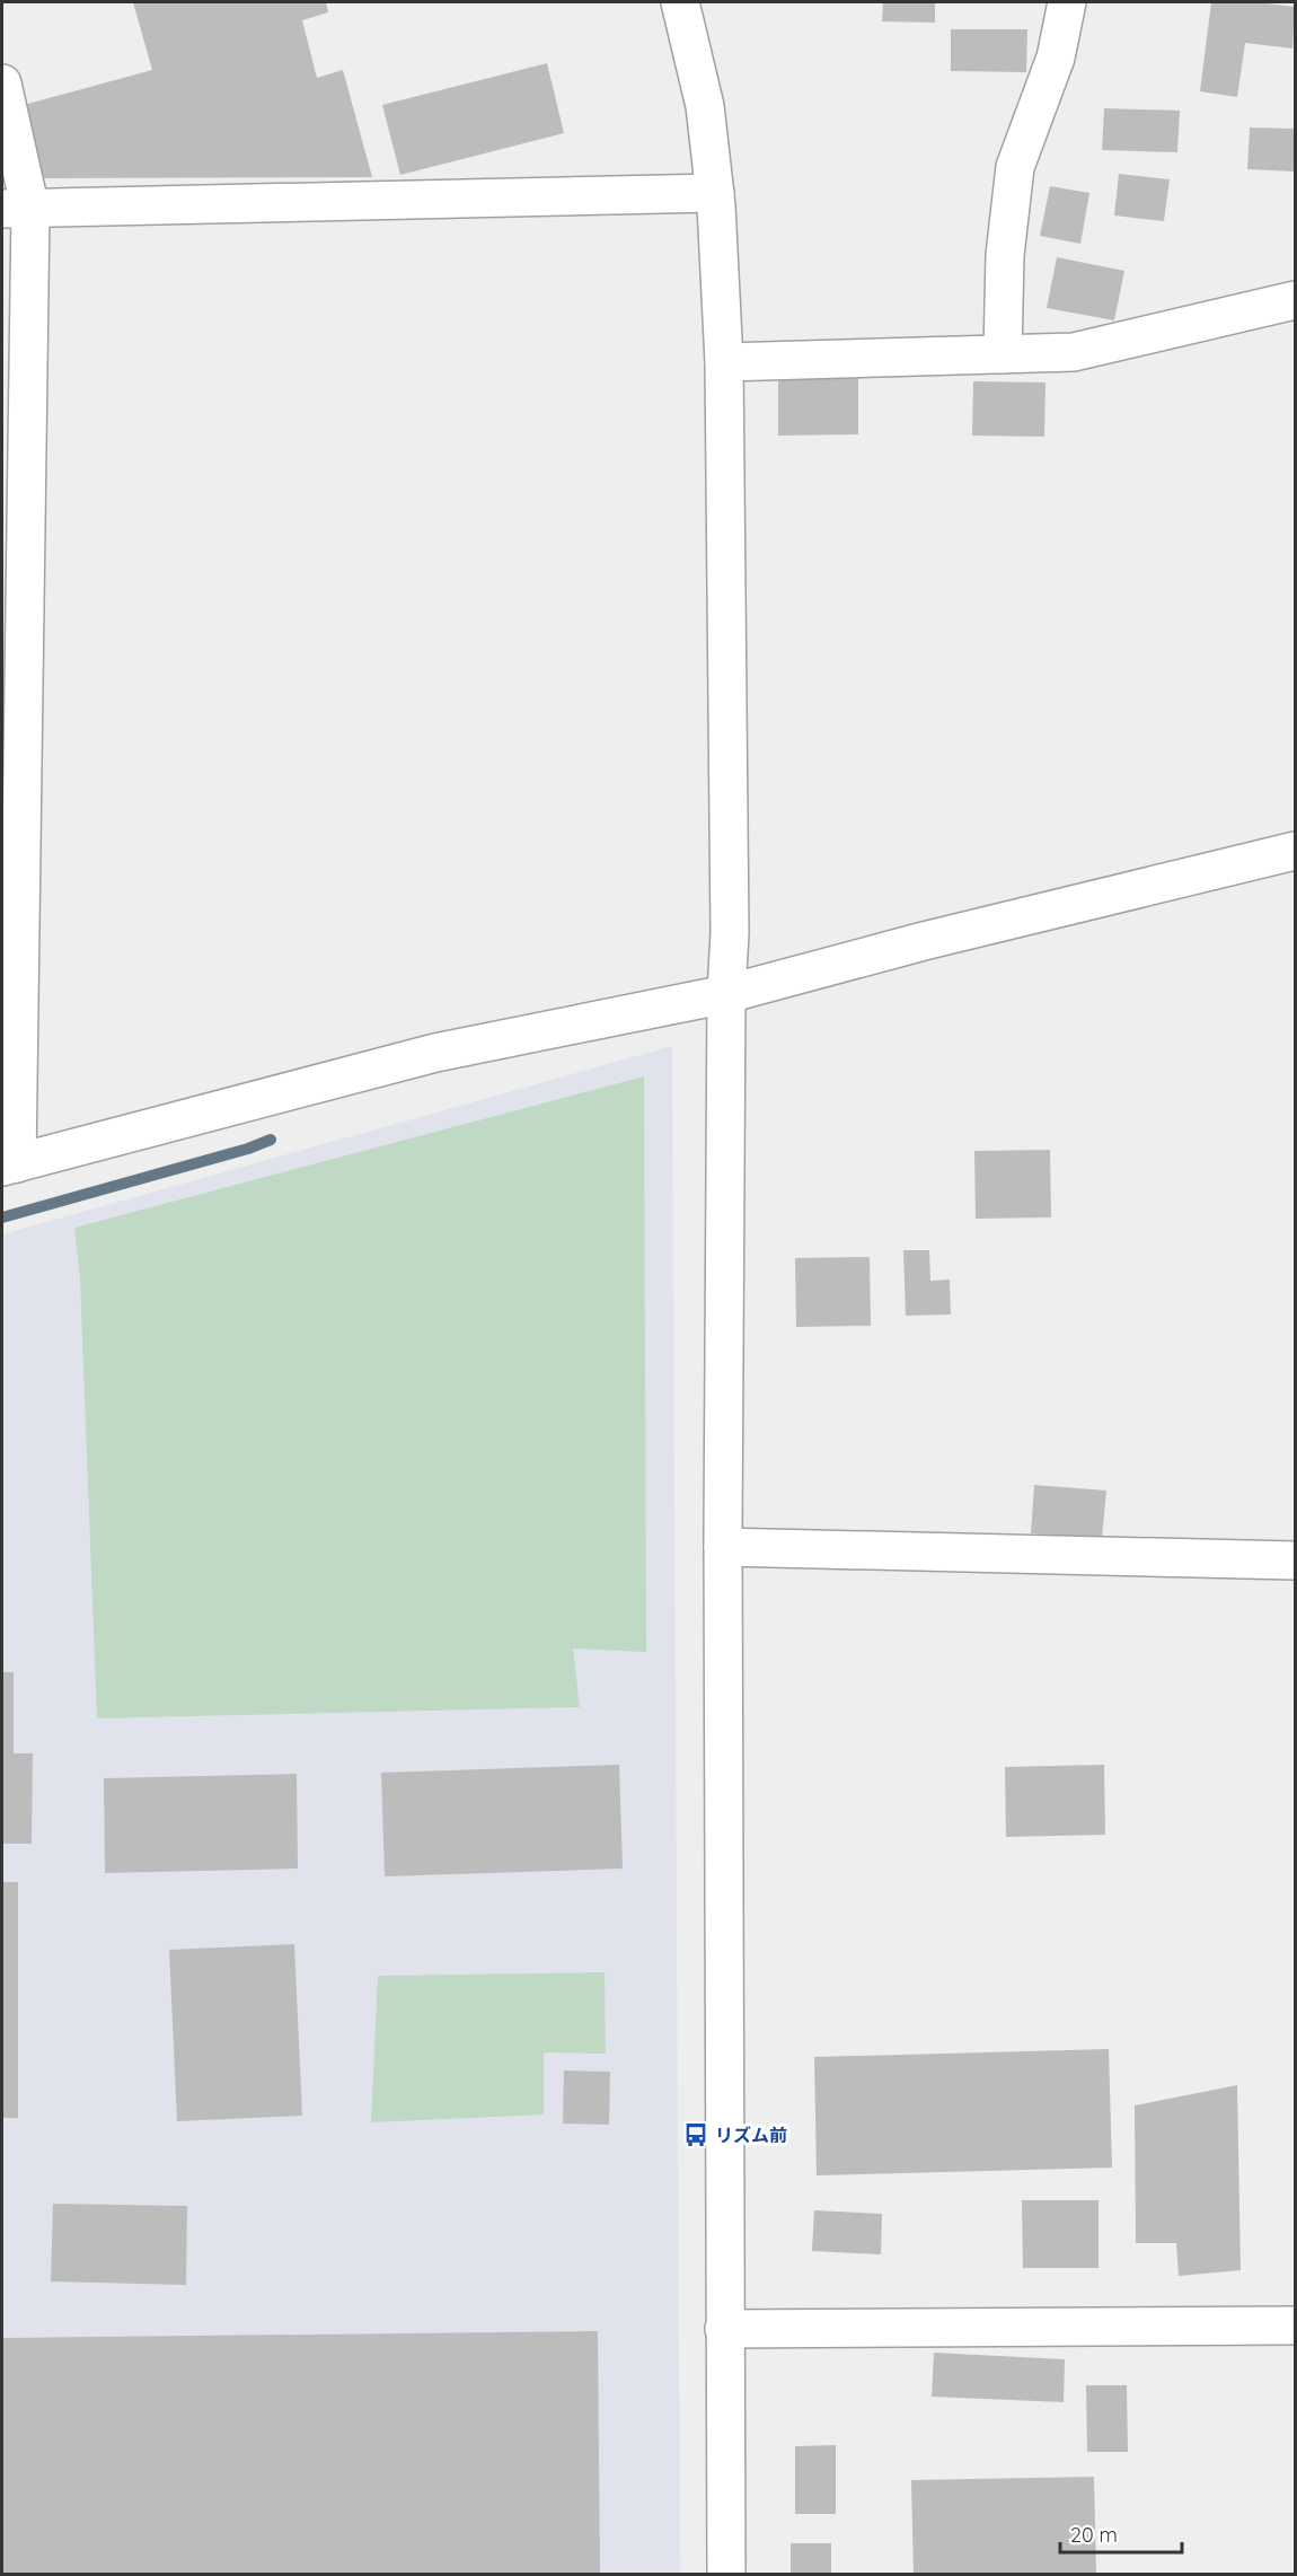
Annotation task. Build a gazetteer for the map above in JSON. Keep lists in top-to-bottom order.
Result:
{
  "places": {
    "bus stop": ["リズム前"]
  },
  "scale_bar": "20 m"
}
